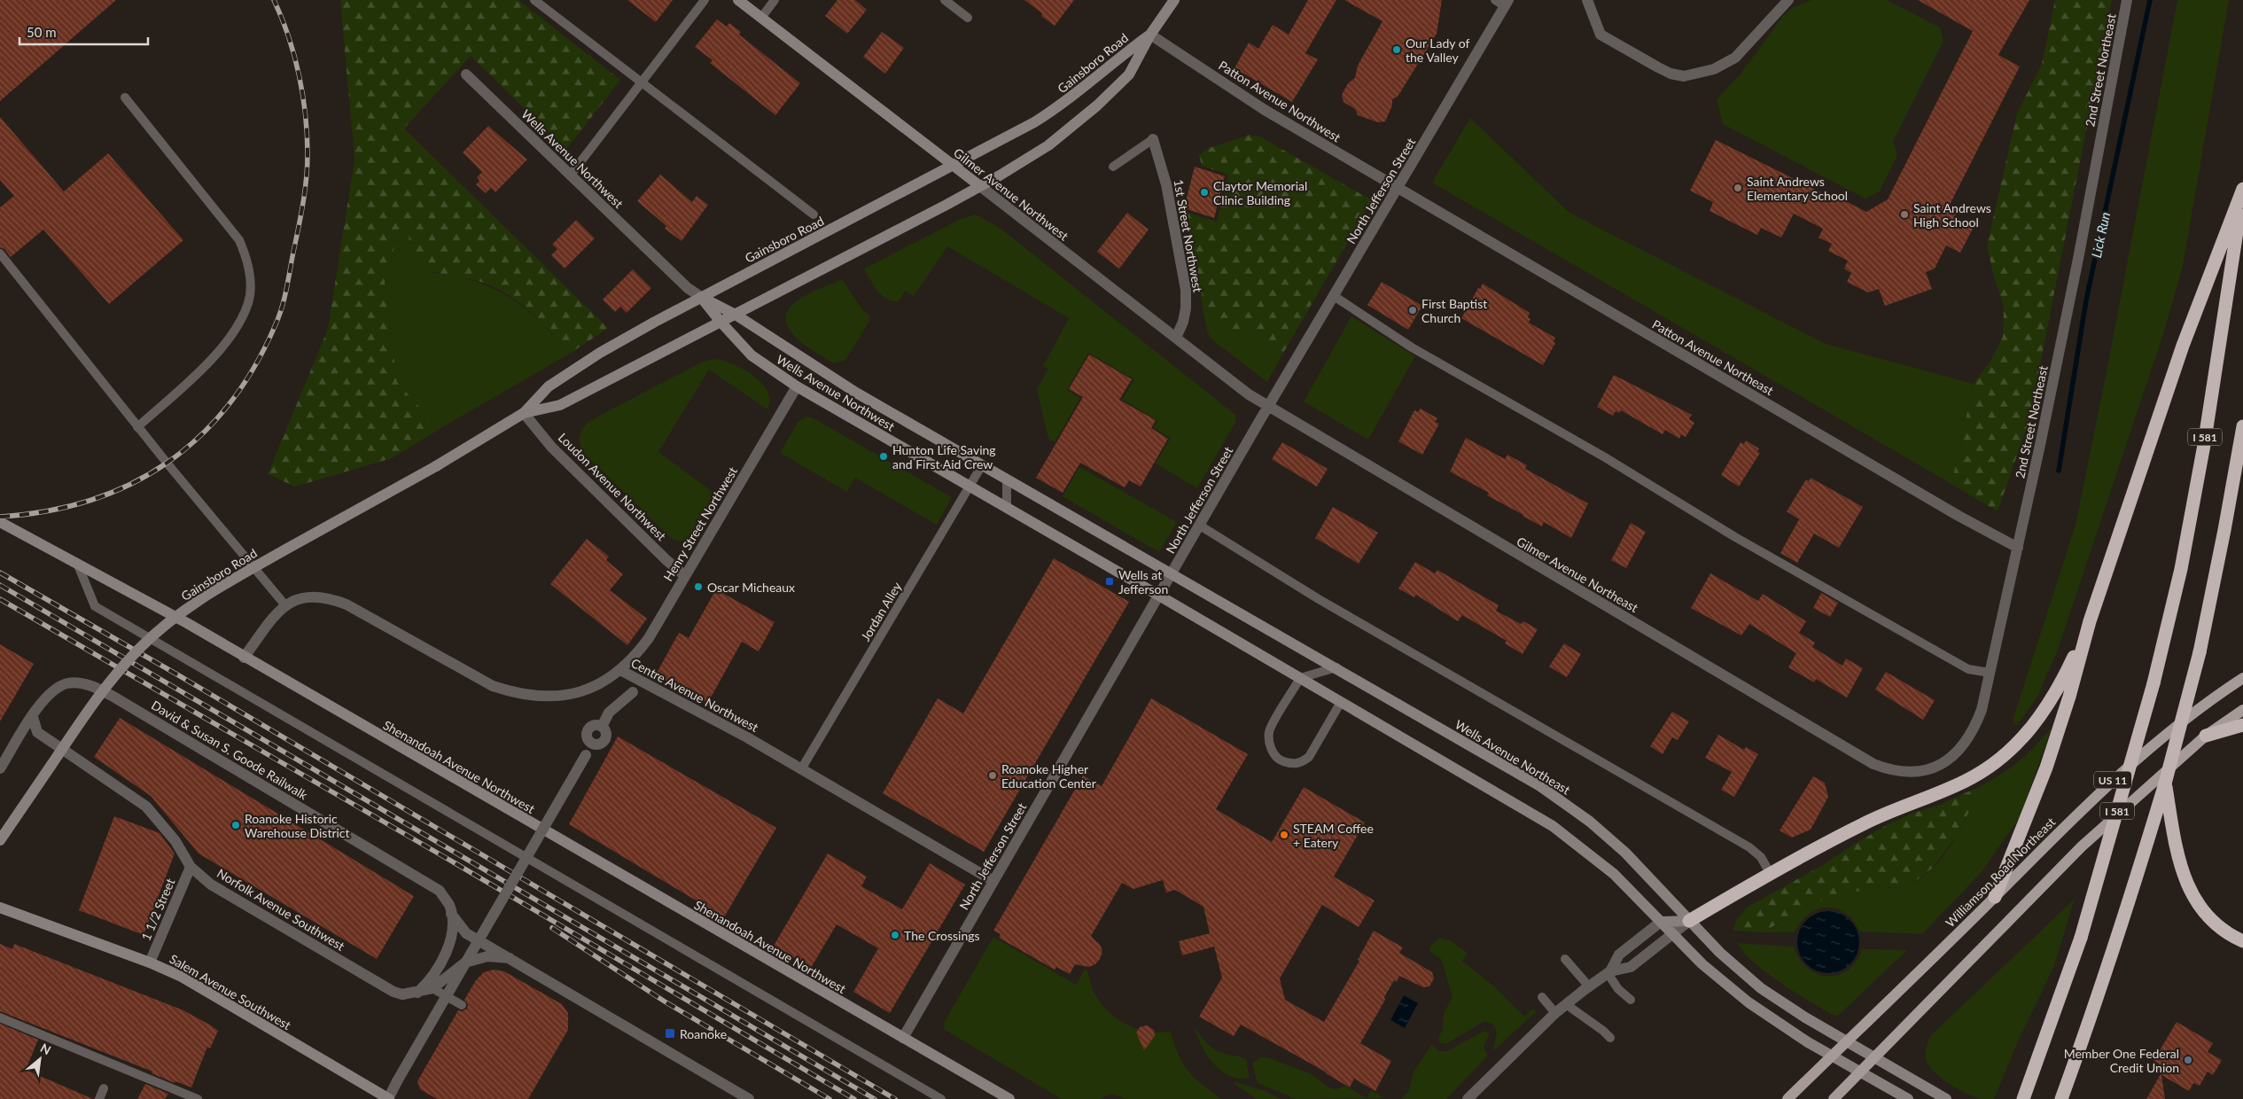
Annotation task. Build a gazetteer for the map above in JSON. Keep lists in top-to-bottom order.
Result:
{
  "streets": {
    "highway": ["I 581"],
    "main road": [
      "Gainsboro Road",
      "Wells Avenue Northwest",
      "Gilmer Avenue Northwest",
      "Wells Avenue Northeast",
      "Shenandoah Avenue Northwest",
      "US 11",
      "Williamson Road Northeast",
      "Salem Avenue Southwest"
    ],
    "street": [
      "2nd Street Northeast",
      "Patton Avenue Northwest",
      "North Jefferson Street",
      "1st Street Northwest",
      "Patton Avenue Northeast",
      "Loudon Avenue Northwest",
      "Henry Street Northwest",
      "Gilmer Avenue Northeast",
      "Centre Avenue Northwest",
      "David & Susan S. Goode Railwalk",
      "1 1/2 Street",
      "Norfolk Avenue Southwest"
    ],
    "lane": ["Jordan Alley"]
  },
  "crossings": [
    ["Gainsboro Road", "Patton Avenue Northwest"],
    ["Gainsboro Road", "Wells Avenue Northwest"],
    ["Gainsboro Road", "Gilmer Avenue Northwest"],
    ["Gainsboro Road", "Loudon Avenue Northwest"],
    ["2nd Street Northeast", "Patton Avenue Northeast"],
    ["2nd Street Northeast", "Gilmer Avenue Northeast"],
    ["Patton Avenue Northwest", "North Jefferson Street"],
    ["Patton Avenue Northwest", "Patton Avenue Northeast"],
    ["Wells Avenue Northwest", "North Jefferson Street"],
    ["Wells Avenue Northwest", "Henry Street Northwest"],
    ["Wells Avenue Northwest", "Jordan Alley"],
    ["Wells Avenue Northwest", "Wells Avenue Northeast"],
    ["North Jefferson Street", "Gilmer Avenue Northwest"],
    ["North Jefferson Street", "Patton Avenue Northeast"],
    ["North Jefferson Street", "Gilmer Avenue Northeast"],
    ["North Jefferson Street", "Centre Avenue Northwest"],
    ["North Jefferson Street", "Wells Avenue Northeast"],
    ["North Jefferson Street", "Shenandoah Avenue Northwest"],
    ["Gilmer Avenue Northwest", "1st Street Northwest"],
    ["Gilmer Avenue Northwest", "Gilmer Avenue Northeast"],
    ["Loudon Avenue Northwest", "Henry Street Northwest"],
    ["Henry Street Northwest", "Centre Avenue Northwest"],
    ["Jordan Alley", "Centre Avenue Northwest"],
    ["Centre Avenue Northwest", "Shenandoah Avenue Northwest"],
    ["David & Susan S. Goode Railwalk", "Norfolk Avenue Southwest"],
    ["Wells Avenue Northeast", "US 11"],
    ["Wells Avenue Northeast", "Williamson Road Northeast"],
    ["1 1/2 Street", "Norfolk Avenue Southwest"],
    ["1 1/2 Street", "Salem Avenue Southwest"]
  ],
  "water": ["Lick Run"],
  "places": {
    "other": [
      "Our Lady of the Valley",
      "Saint Andrews Elementary School",
      "Claytor Memorial Clinic Building",
      "Saint Andrews High School",
      "First Baptist Church",
      "Hunton Life Saving and First Aid Crew",
      "Oscar Micheaux",
      "Roanoke Higher Education Center",
      "Roanoke Historic Warehouse District",
      "STEAM Coffee + Eatery",
      "The Crossings",
      "Member One Federal Credit Union"
    ],
    "transit": ["Wells at Jefferson", "Roanoke"]
  },
  "scale_bar": "50 m",
  "north": "top right"
}
